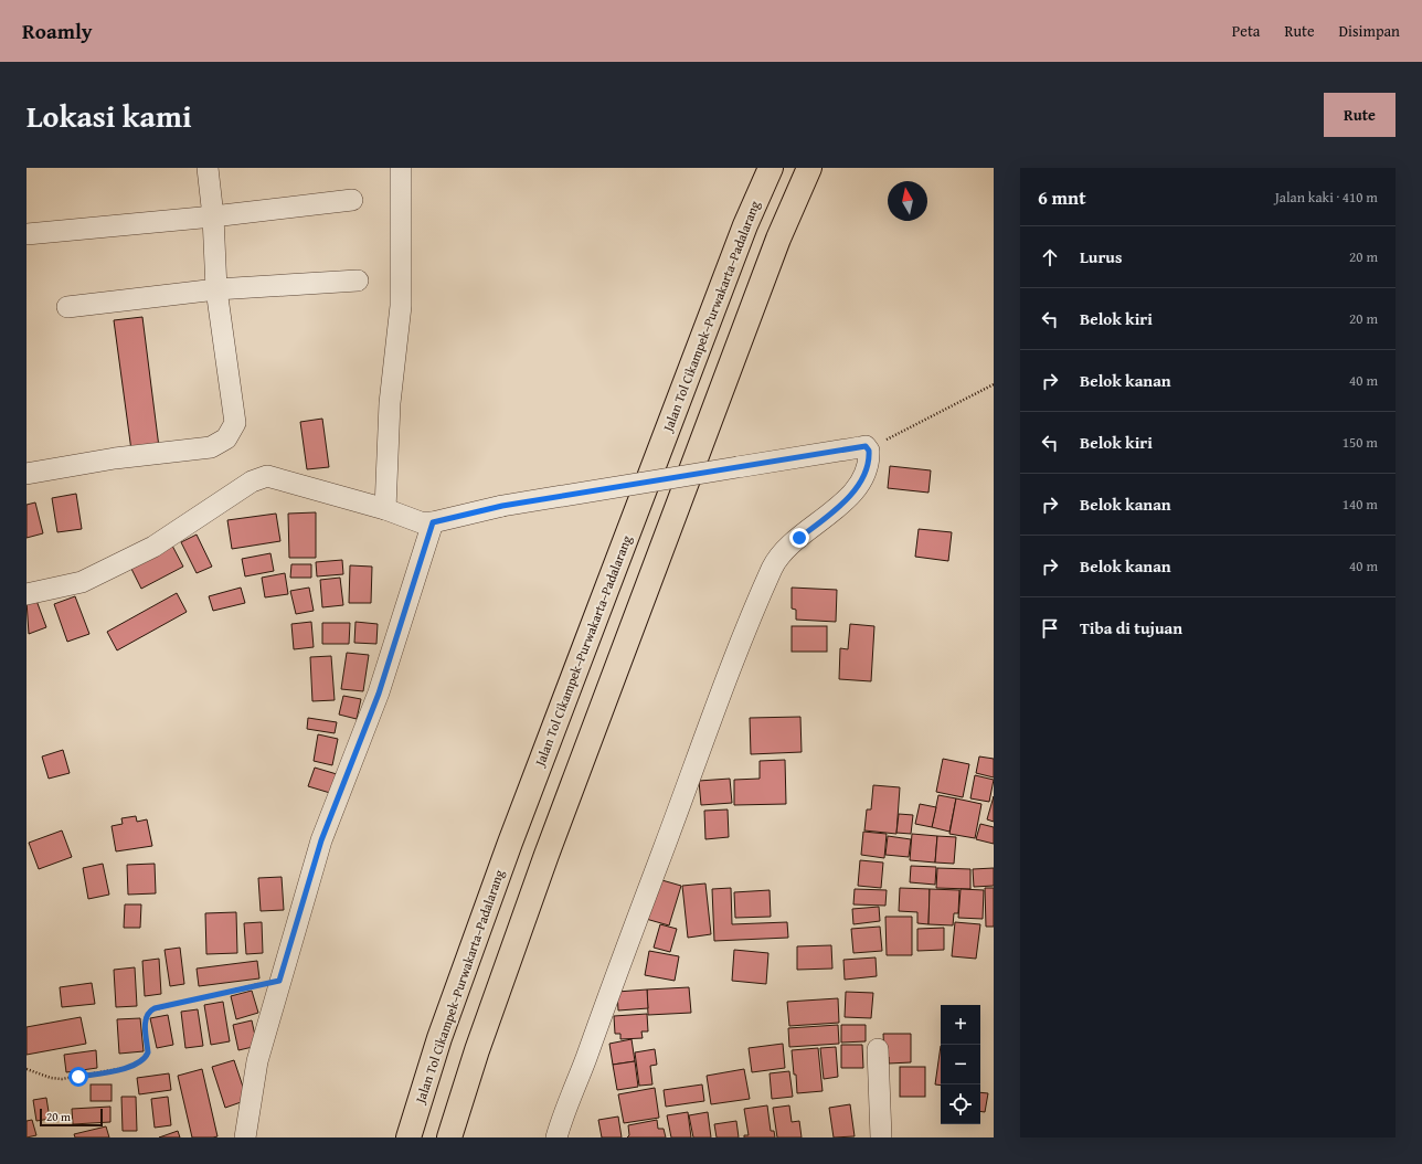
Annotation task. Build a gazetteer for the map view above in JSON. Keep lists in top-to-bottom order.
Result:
{
  "streets": {
    "highway": ["Jalan Tol Cikampek–Purwakarta–Padalarang"]
  },
  "scale_bar": "20 m",
  "north": "top",
  "page": {
    "header": "Roamly",
    "nav": ["Peta", "Rute", "Disimpan"],
    "title": "Lokasi kami",
    "buttons": "Rute",
    "heading": ["6 mnt", "Jalan kaki · 410 m"],
    "list": [
      ["Lurus", "20 m"],
      ["Belok kiri", "20 m"],
      ["Belok kanan", "40 m"],
      ["Belok kiri", "150 m"],
      ["Belok kanan", "140 m"],
      ["Belok kanan", "40 m"],
      "Tiba di tujuan"
    ],
    "map_buttons": ["+", "−"],
    "scale": "20 m"
  }
}
